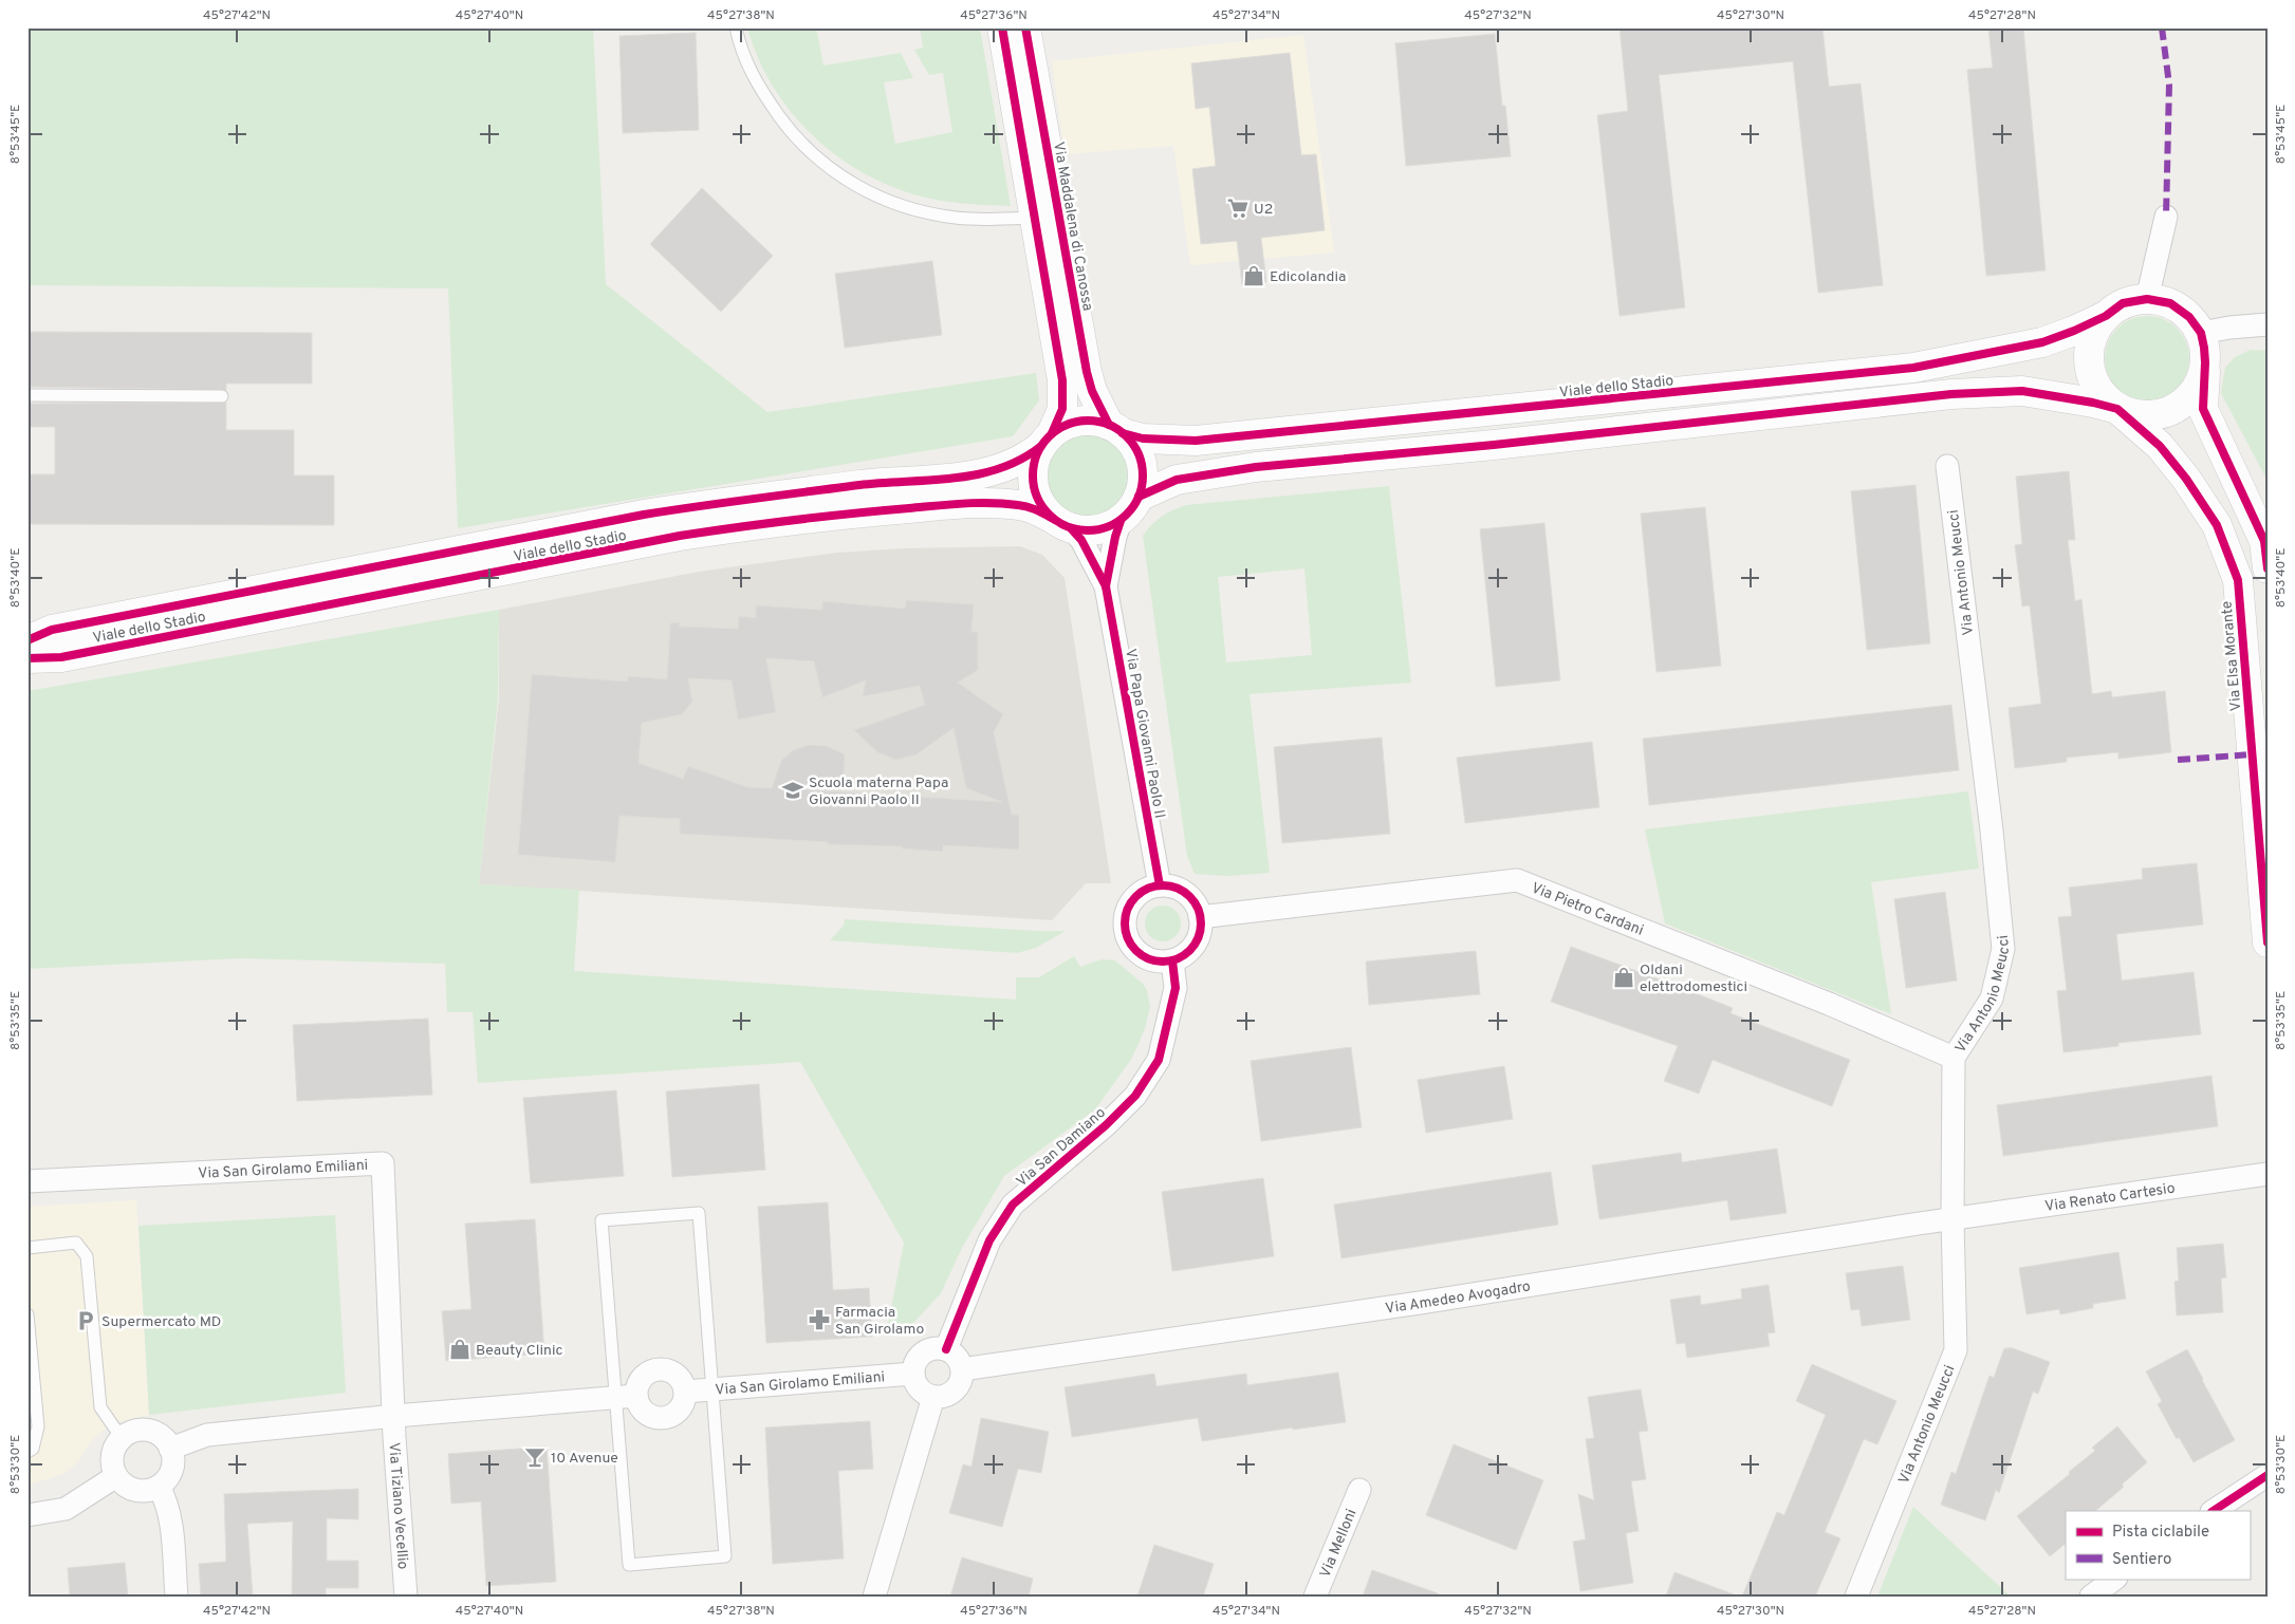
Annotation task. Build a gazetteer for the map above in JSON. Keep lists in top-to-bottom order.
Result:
{
  "streets": {
    "street": [
      "Via Maddalena di Canossa",
      "Viale dello Stadio",
      "Via Antonio Meucci",
      "Via Elsa Morante",
      "Via Papa Giovanni Paolo II",
      "Via Pietro Cardani",
      "Via San Damiano",
      "Via San Girolamo Emiliani",
      "Via Renato Cartesio",
      "Via Amedeo Avogadro",
      "Via Tiziano Vecellio",
      "Via Melloni"
    ]
  },
  "crossings": [
    ["Via Maddalena di Canossa", "Viale dello Stadio"],
    ["Via Maddalena di Canossa", "Via Papa Giovanni Paolo II"],
    ["Viale dello Stadio", "Via Elsa Morante"],
    ["Viale dello Stadio", "Via Papa Giovanni Paolo II"],
    ["Via Antonio Meucci", "Via Pietro Cardani"],
    ["Via Antonio Meucci", "Via Renato Cartesio"],
    ["Via Antonio Meucci", "Via Amedeo Avogadro"],
    ["Via Papa Giovanni Paolo II", "Via Pietro Cardani"],
    ["Via Papa Giovanni Paolo II", "Via San Damiano"],
    ["Via Pietro Cardani", "Via San Damiano"],
    ["Via San Damiano", "Via San Girolamo Emiliani"],
    ["Via San Damiano", "Via Amedeo Avogadro"],
    ["Via San Girolamo Emiliani", "Via Amedeo Avogadro"],
    ["Via San Girolamo Emiliani", "Via Tiziano Vecellio"],
    ["Via Renato Cartesio", "Via Amedeo Avogadro"]
  ],
  "places": {
    "supermarket": ["U2"],
    "shop": ["Edicolandia", "Oldani elettrodomestici", "Beauty Clinic"],
    "school or university": ["Scuola materna Papa Giovanni Paolo II"],
    "pharmacy": ["Farmacia San Girolamo"],
    "parking": ["Supermercato MD"],
    "bar": ["10 Avenue"]
  },
  "legend": ["Pista ciclabile", "Sentiero"],
  "coordinates": [
    "45°27'42\"N",
    "45°27'40\"N",
    "45°27'38\"N",
    "45°27'36\"N",
    "45°27'34\"N",
    "45°27'32\"N",
    "45°27'30\"N",
    "45°27'28\"N",
    "8°53'45\"E",
    "8°53'40\"E",
    "8°53'35\"E",
    "8°53'30\"E"
  ]
}
